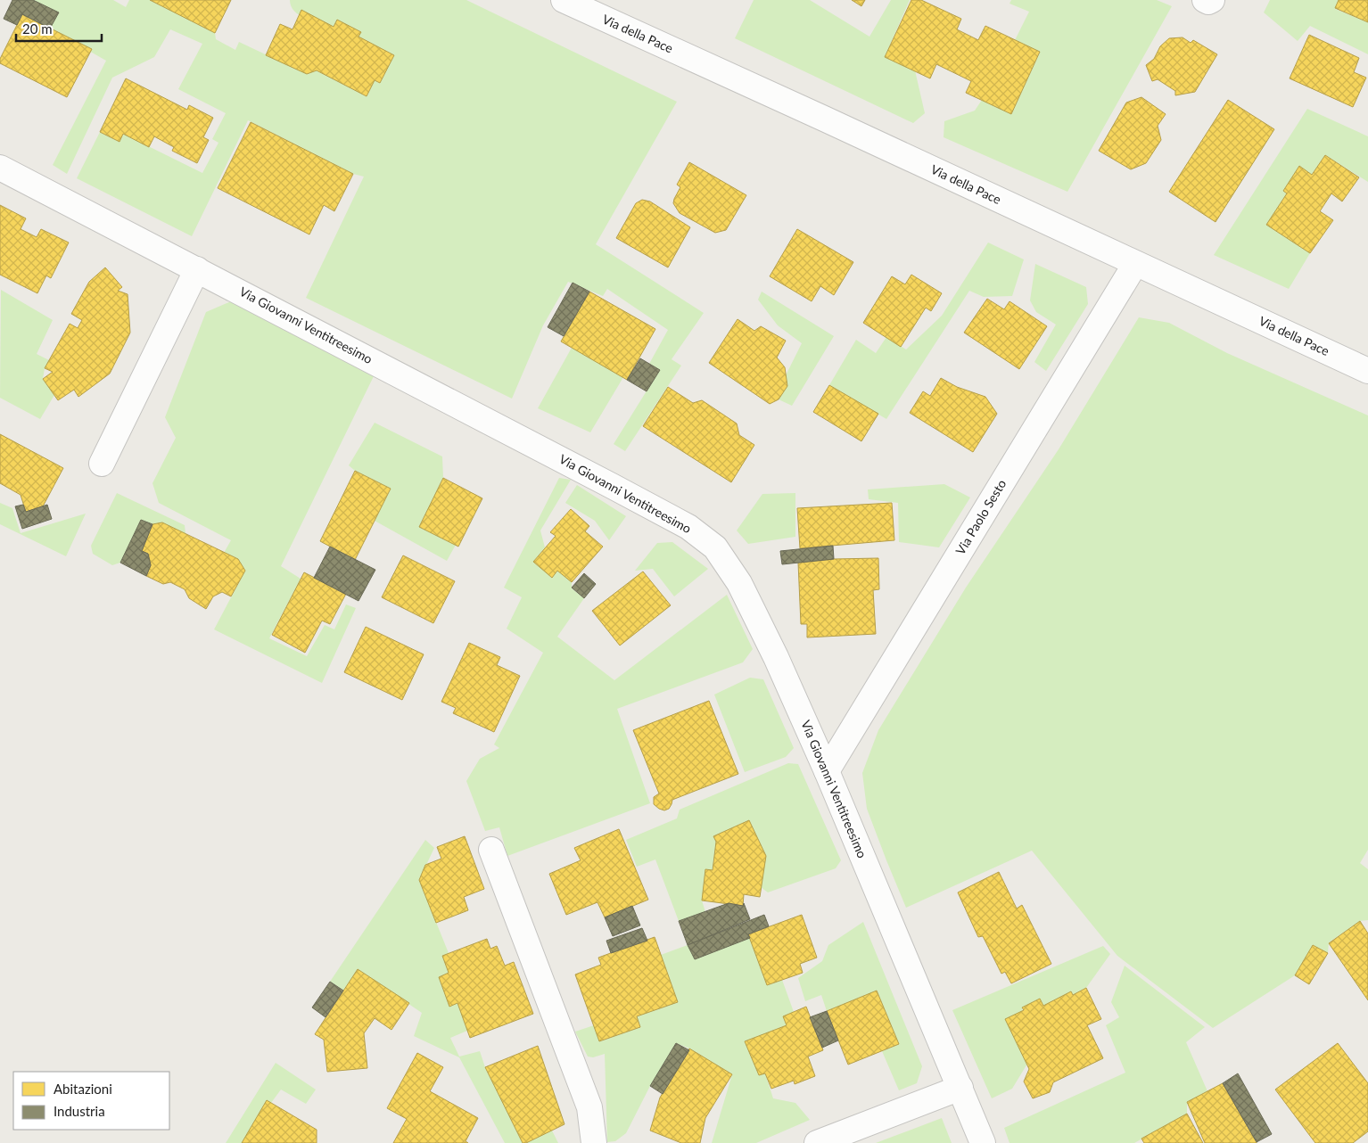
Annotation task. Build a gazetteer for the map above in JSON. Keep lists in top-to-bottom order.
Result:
{
  "streets": {
    "street": ["Via della Pace", "Via Giovanni Ventitreesimo", "Via Paolo Sesto"]
  },
  "crossings": [
    ["Via della Pace", "Via Paolo Sesto"],
    ["Via Giovanni Ventitreesimo", "Via Paolo Sesto"]
  ],
  "legend": ["Abitazioni", "Industria"],
  "scale_bar": "20 m"
}
